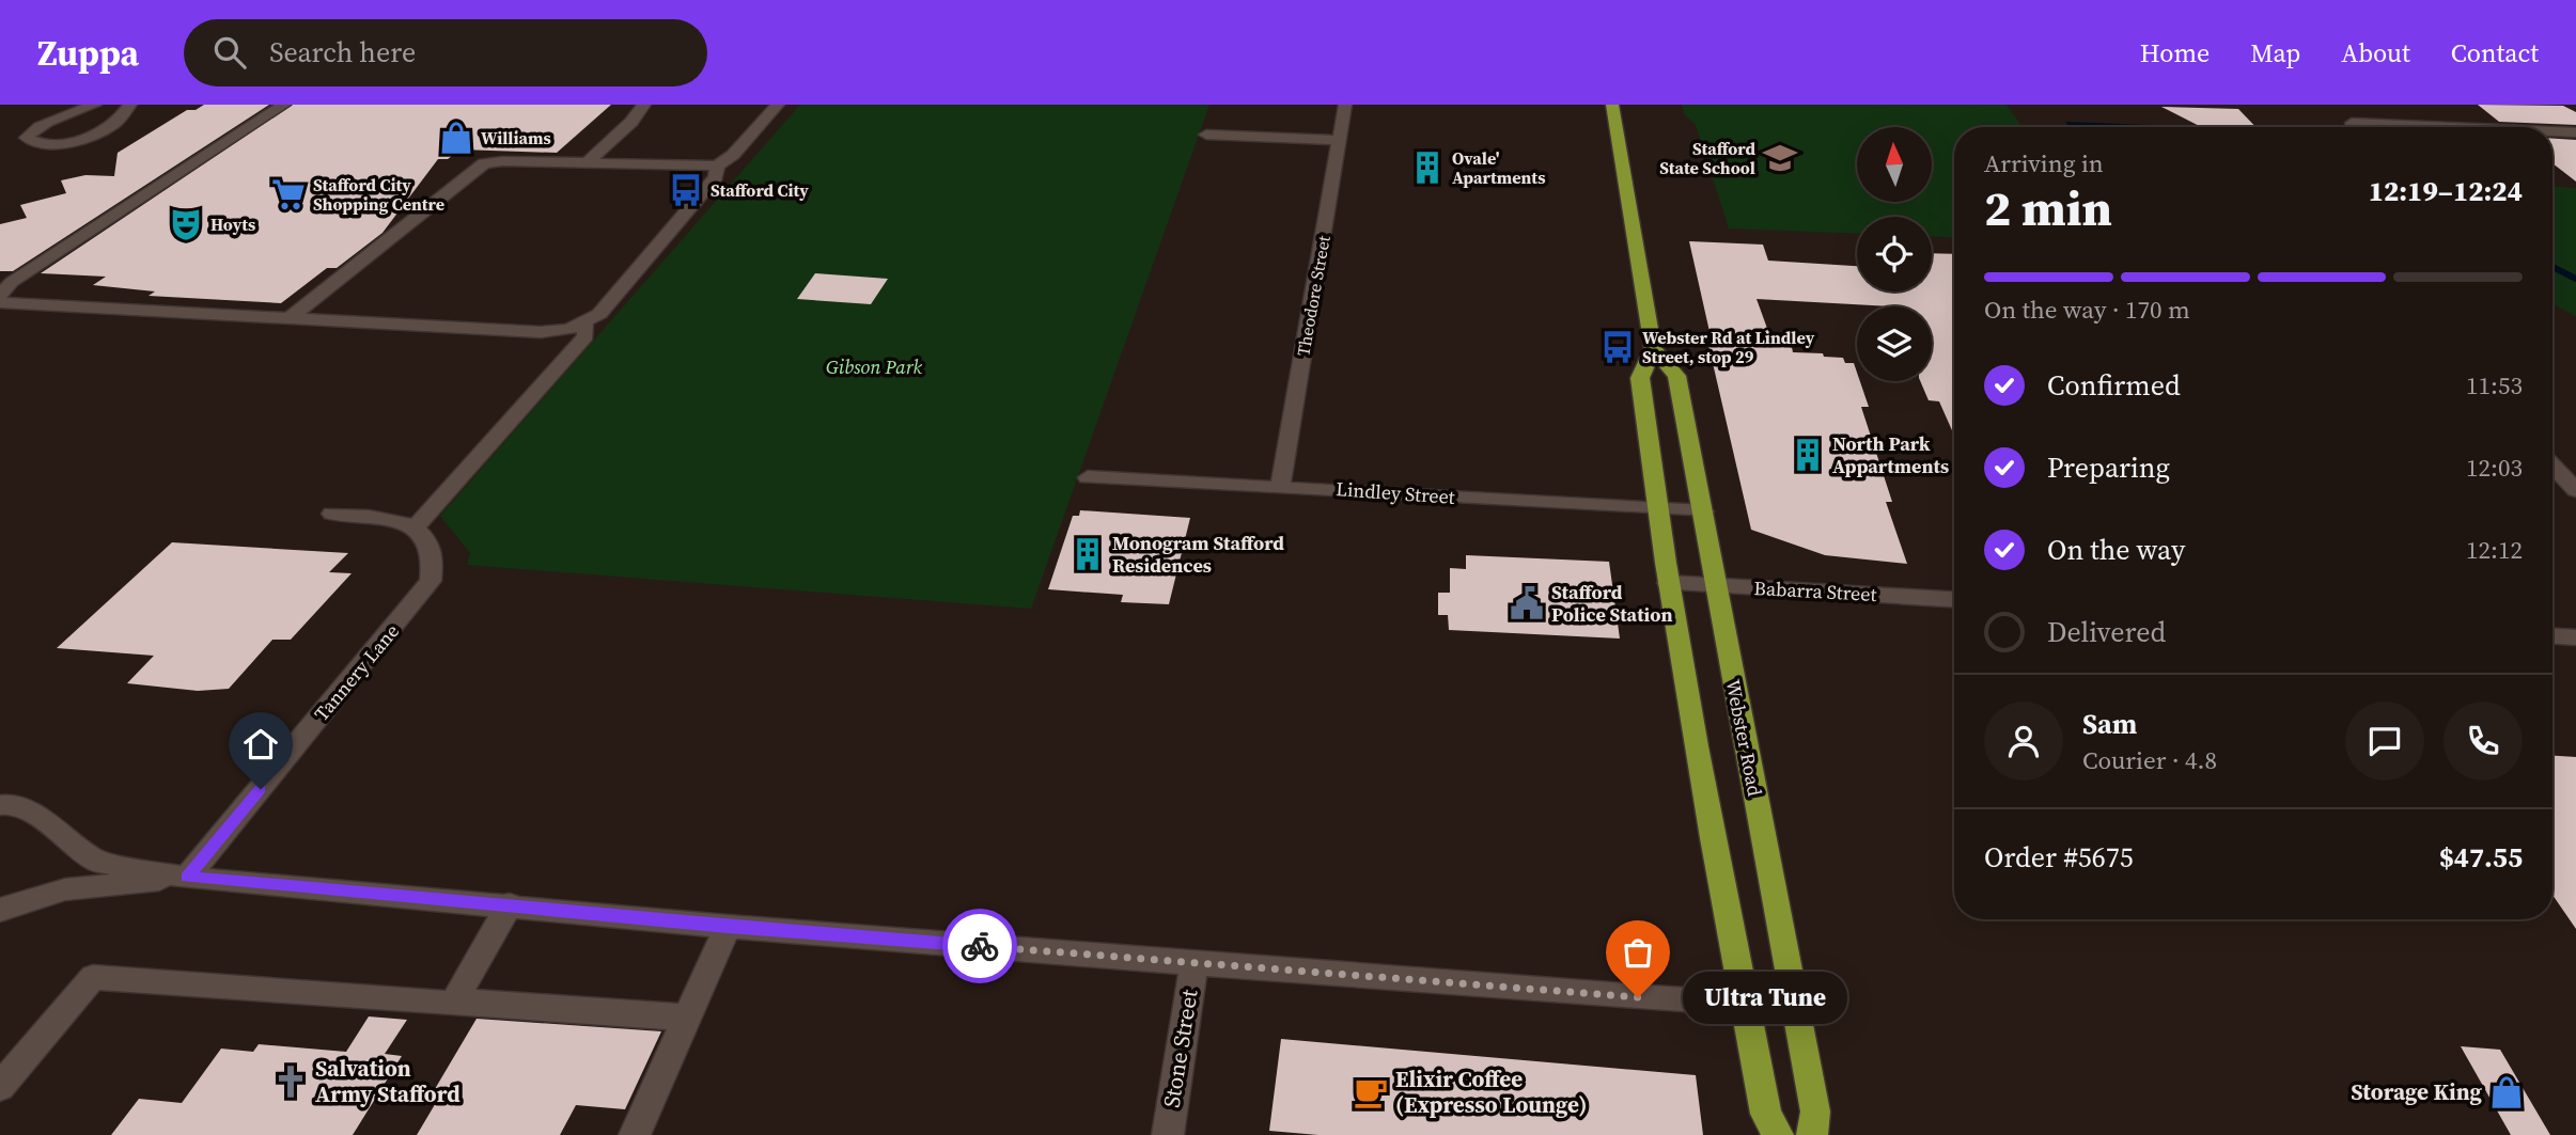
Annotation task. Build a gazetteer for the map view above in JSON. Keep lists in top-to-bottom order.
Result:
{
  "streets": {
    "main road": ["Webster Road"],
    "street": [
      "Theodore Street",
      "Lindley Street",
      "Babarra Street",
      "Tannery Lane",
      "Stone Street"
    ]
  },
  "crossings": [
    ["Theodore Street", "Lindley Street"],
    ["Lindley Street", "Webster Road"],
    ["Babarra Street", "Webster Road"]
  ],
  "parks": ["Gibson Park"],
  "places": {
    "shop": ["Williams", "Storage King"],
    "school or university": ["Stafford State School"],
    "building": ["Ovale' Apartments", "North Park Appartments", "Monogram Stafford Residences"],
    "bus stop": ["Stafford City", "Webster Rd at Lindley Street, stop 29"],
    "supermarket": ["Stafford City Shopping Centre"],
    "theatre": ["Hoyts"],
    "public building": ["Stafford Police Station"],
    "other": ["Ultra Tune"],
    "church": ["Salvation Army Stafford"],
    "cafe": ["Elixir Coffee (Expresso Lounge)"]
  },
  "north": "top",
  "page": {
    "header": "Zuppa",
    "search": "Search here",
    "nav": [
      "Home",
      "Map",
      "About",
      "Contact"
    ],
    "heading": ["2 min", "Arriving in", "12:19–12:24"],
    "panel": [
      "Sam",
      "Courier · 4.8",
      "Order #5675",
      "$47.55"
    ],
    "bar": "On the way · 170 m",
    "list": [
      ["Confirmed", "11:53"],
      ["Preparing", "12:03"],
      ["On the way", "12:12"],
      "Delivered"
    ],
    "bubble": "Ultra Tune"
  }
}
